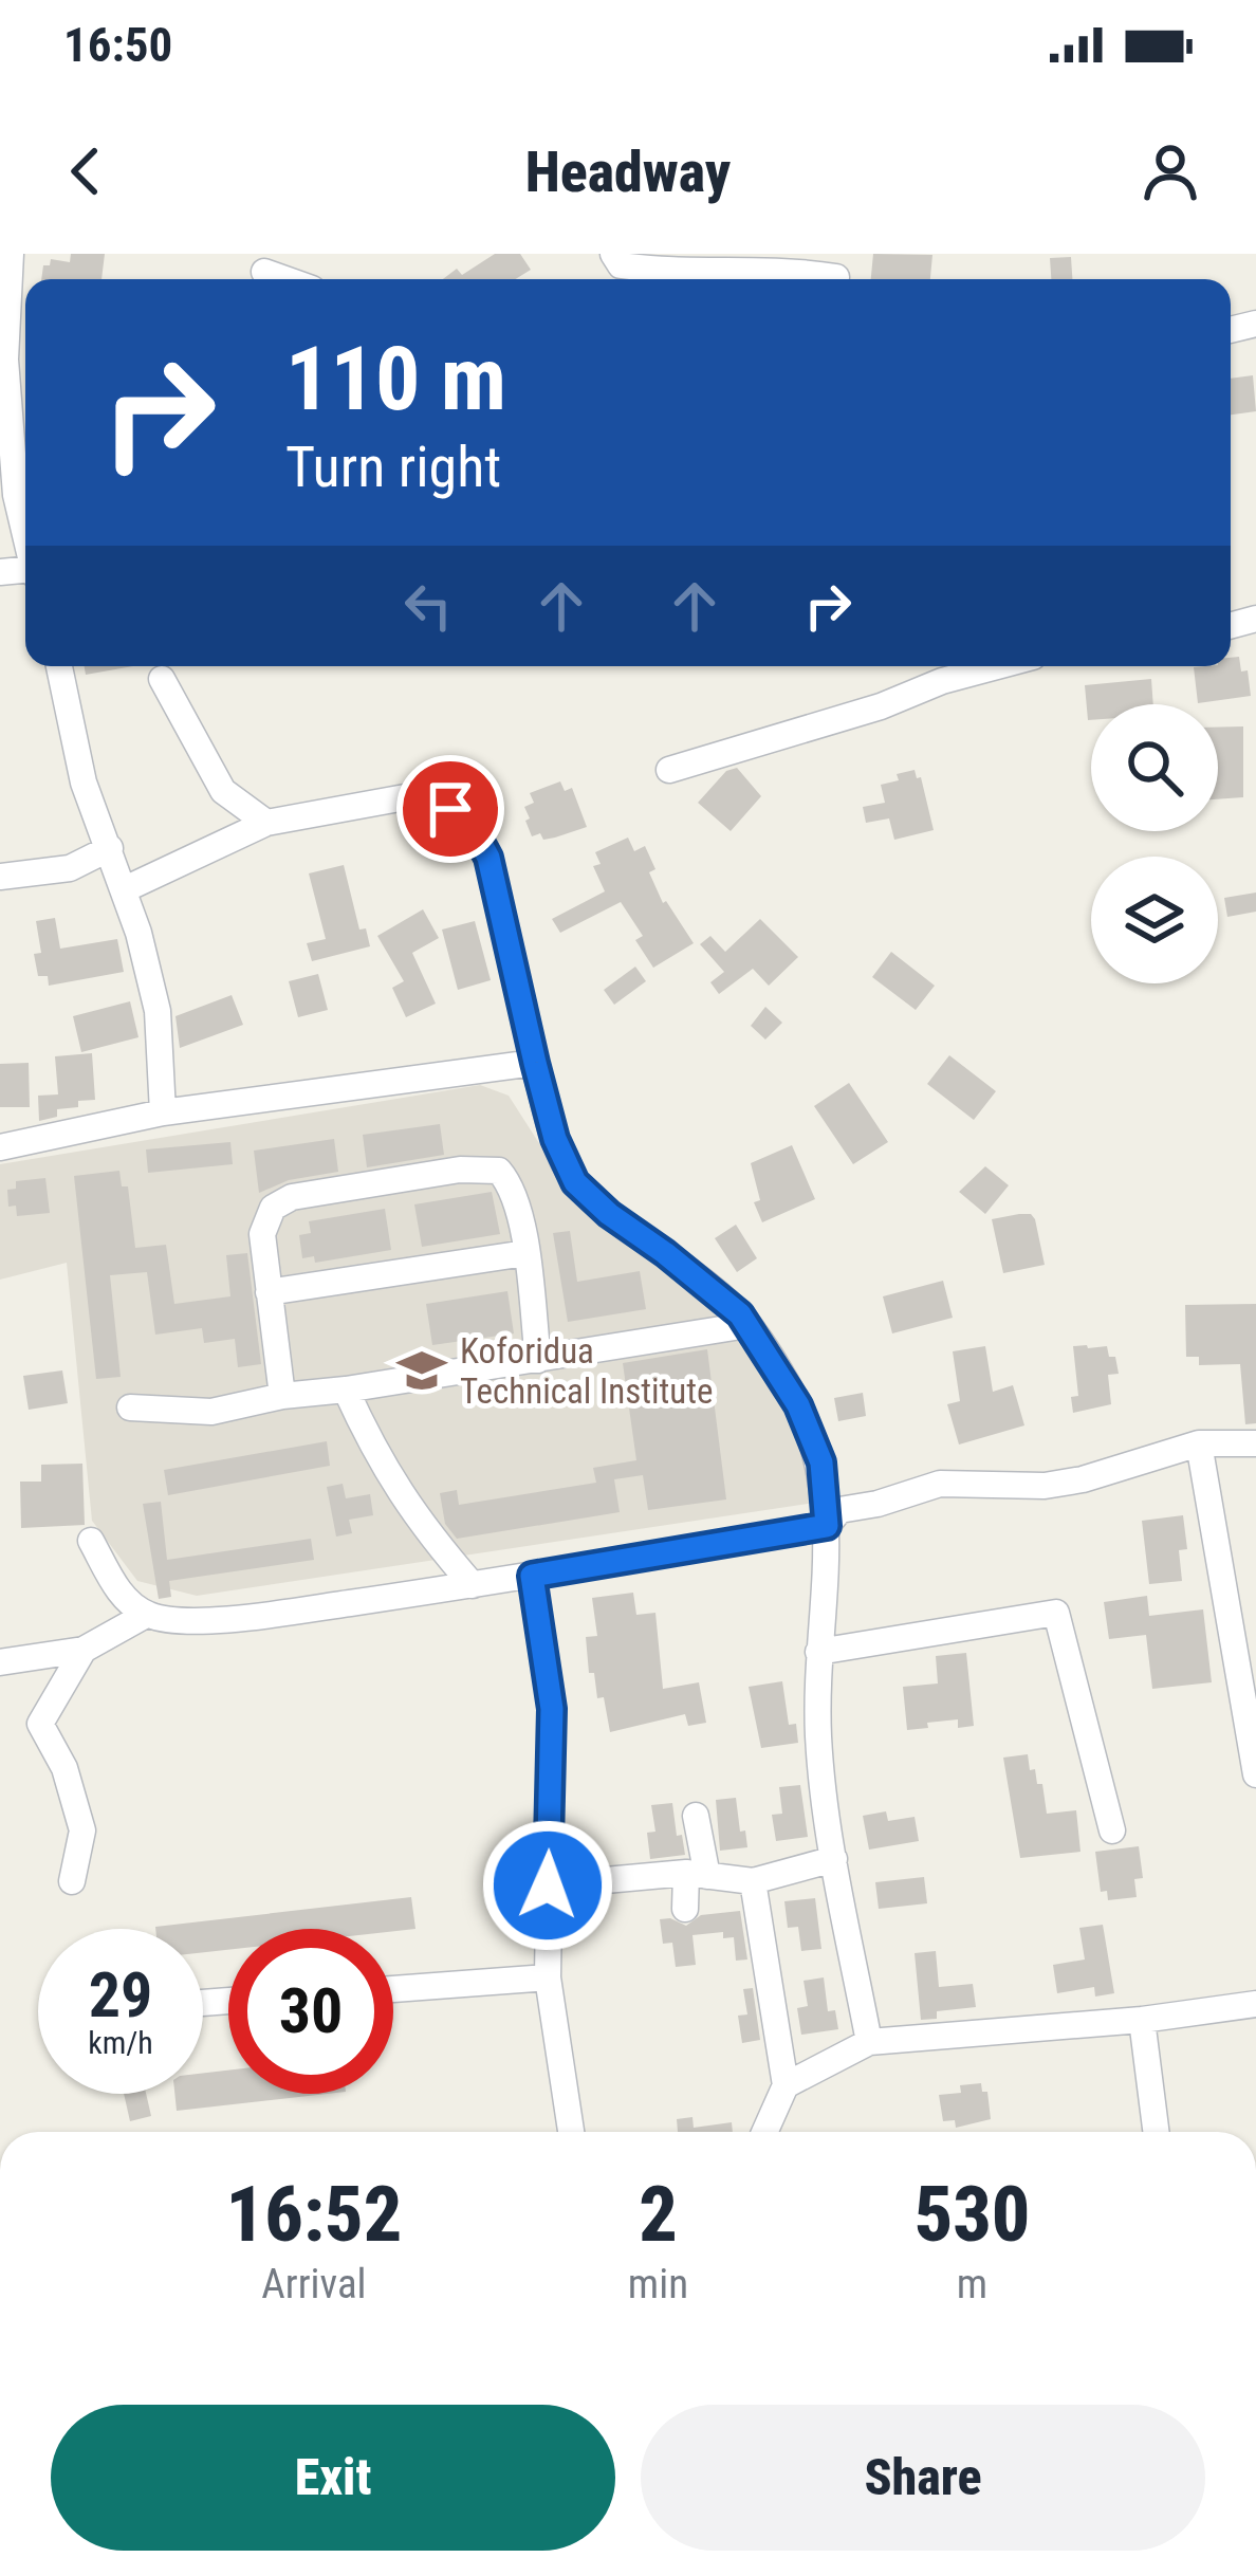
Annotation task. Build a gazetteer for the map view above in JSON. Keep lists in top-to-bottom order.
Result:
{
  "places": {
    "school or university": ["Koforidua Technical Institute"]
  },
  "page": {
    "status": "16:50",
    "header": "Headway",
    "turn": ["110 m", "Turn right"],
    "speed": "29 km/h",
    "limit": "30",
    "eta": [
      "16:52",
      "Arrival",
      "2",
      "min",
      "530",
      "m"
    ],
    "buttons": ["Exit", "Share"]
  }
}
